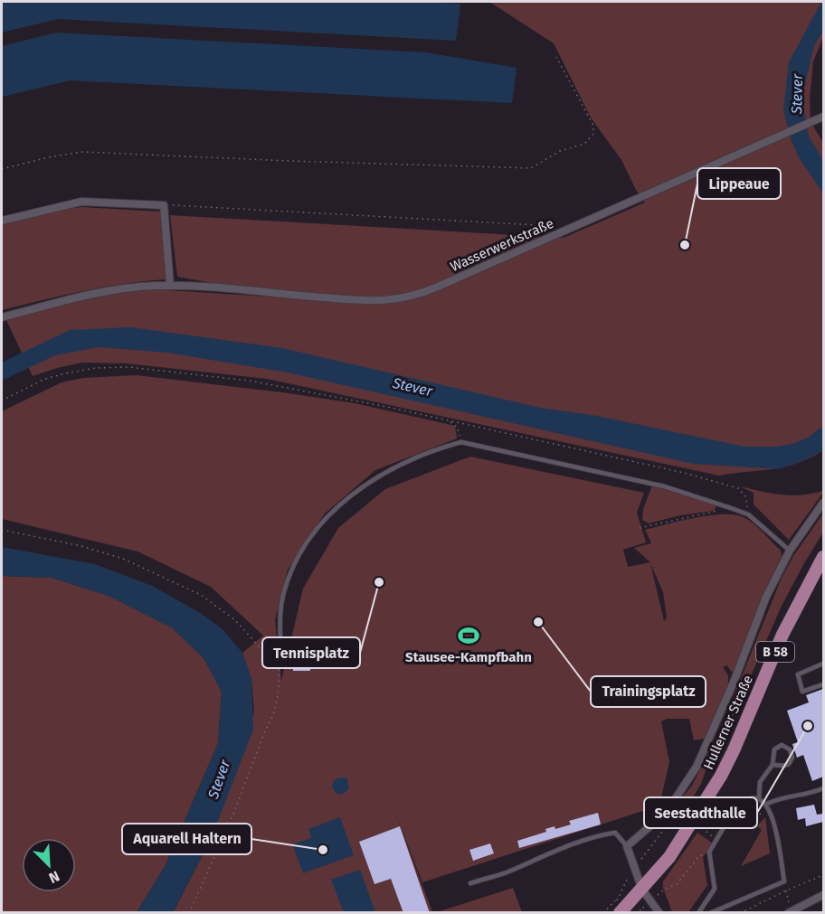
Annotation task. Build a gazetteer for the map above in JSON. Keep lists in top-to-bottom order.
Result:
{
  "streets": {
    "main road": ["B 58", "Hullerner Straße"],
    "street": ["Wasserwerkstraße"]
  },
  "water": ["Stever"],
  "places": {
    "other": [
      "Lippeaue",
      "Tennisplatz",
      "Trainingsplatz",
      "Seestadthalle",
      "Aquarell Haltern"
    ],
    "sports": ["Stausee-Kampfbahn"]
  },
  "north": "bottom right"
}
